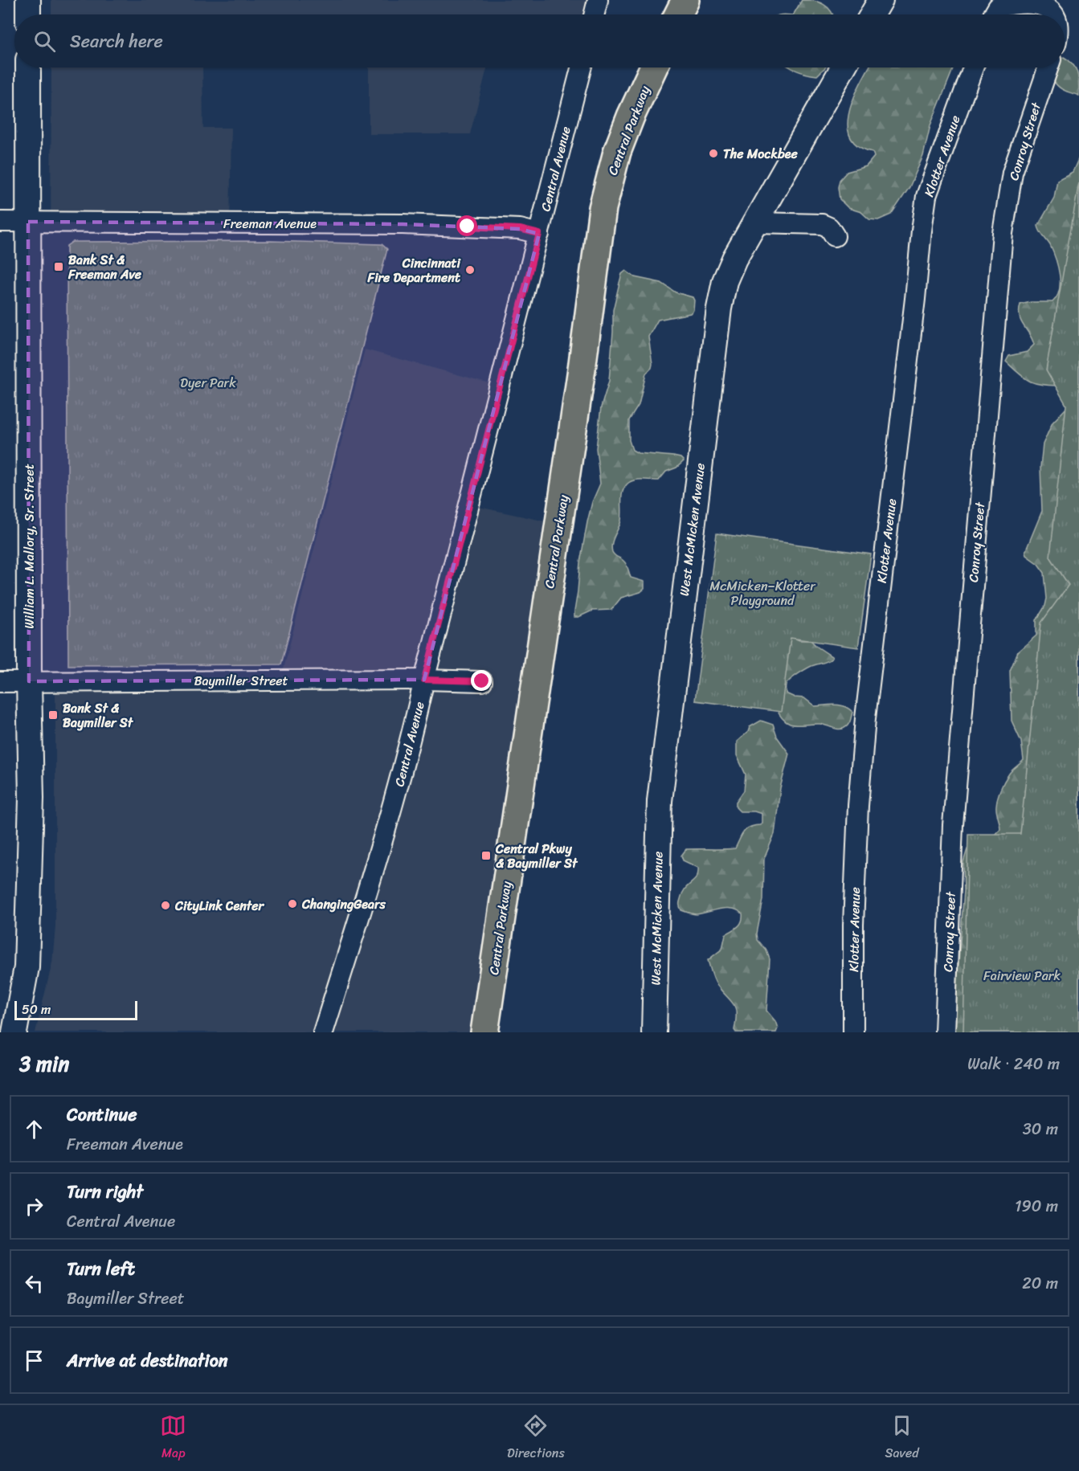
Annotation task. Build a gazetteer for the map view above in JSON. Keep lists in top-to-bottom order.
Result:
{
  "streets": {
    "main road": ["Central Parkway"],
    "street": [
      "Conroy Street",
      "Klotter Avenue",
      "Central Avenue",
      "Freeman Avenue",
      "West McMicken Avenue",
      "William L. Mallory, Sr. Street",
      "Baymiller Street"
    ]
  },
  "crossings": [
    ["Central Avenue", "Freeman Avenue"],
    ["Central Avenue", "Baymiller Street"],
    ["Freeman Avenue", "William L. Mallory, Sr. Street"],
    ["William L. Mallory, Sr. Street", "Baymiller Street"]
  ],
  "parks": ["Dyer Park", "McMicken–Klotter Playground", "Fairview Park"],
  "places": {
    "other": [
      "The Mockbee",
      "Cincinnati Fire Department",
      "ChangingGears",
      "CityLink Center"
    ],
    "transit": ["Bank St & Freeman Ave", "Bank St & Baymiller St", "Central Pkwy & Baymiller St"]
  },
  "scale_bar": "50 m",
  "page": {
    "search": "Search here",
    "scale": "50 m",
    "heading": ["3 min", "Walk · 240 m"],
    "list": [
      ["Continue", "Freeman Avenue", "30 m"],
      ["Turn right", "Central Avenue", "190 m"],
      ["Turn left", "Baymiller Street", "20 m"],
      "Arrive at destination"
    ],
    "nav": ["Map", "Directions", "Saved"]
  }
}
